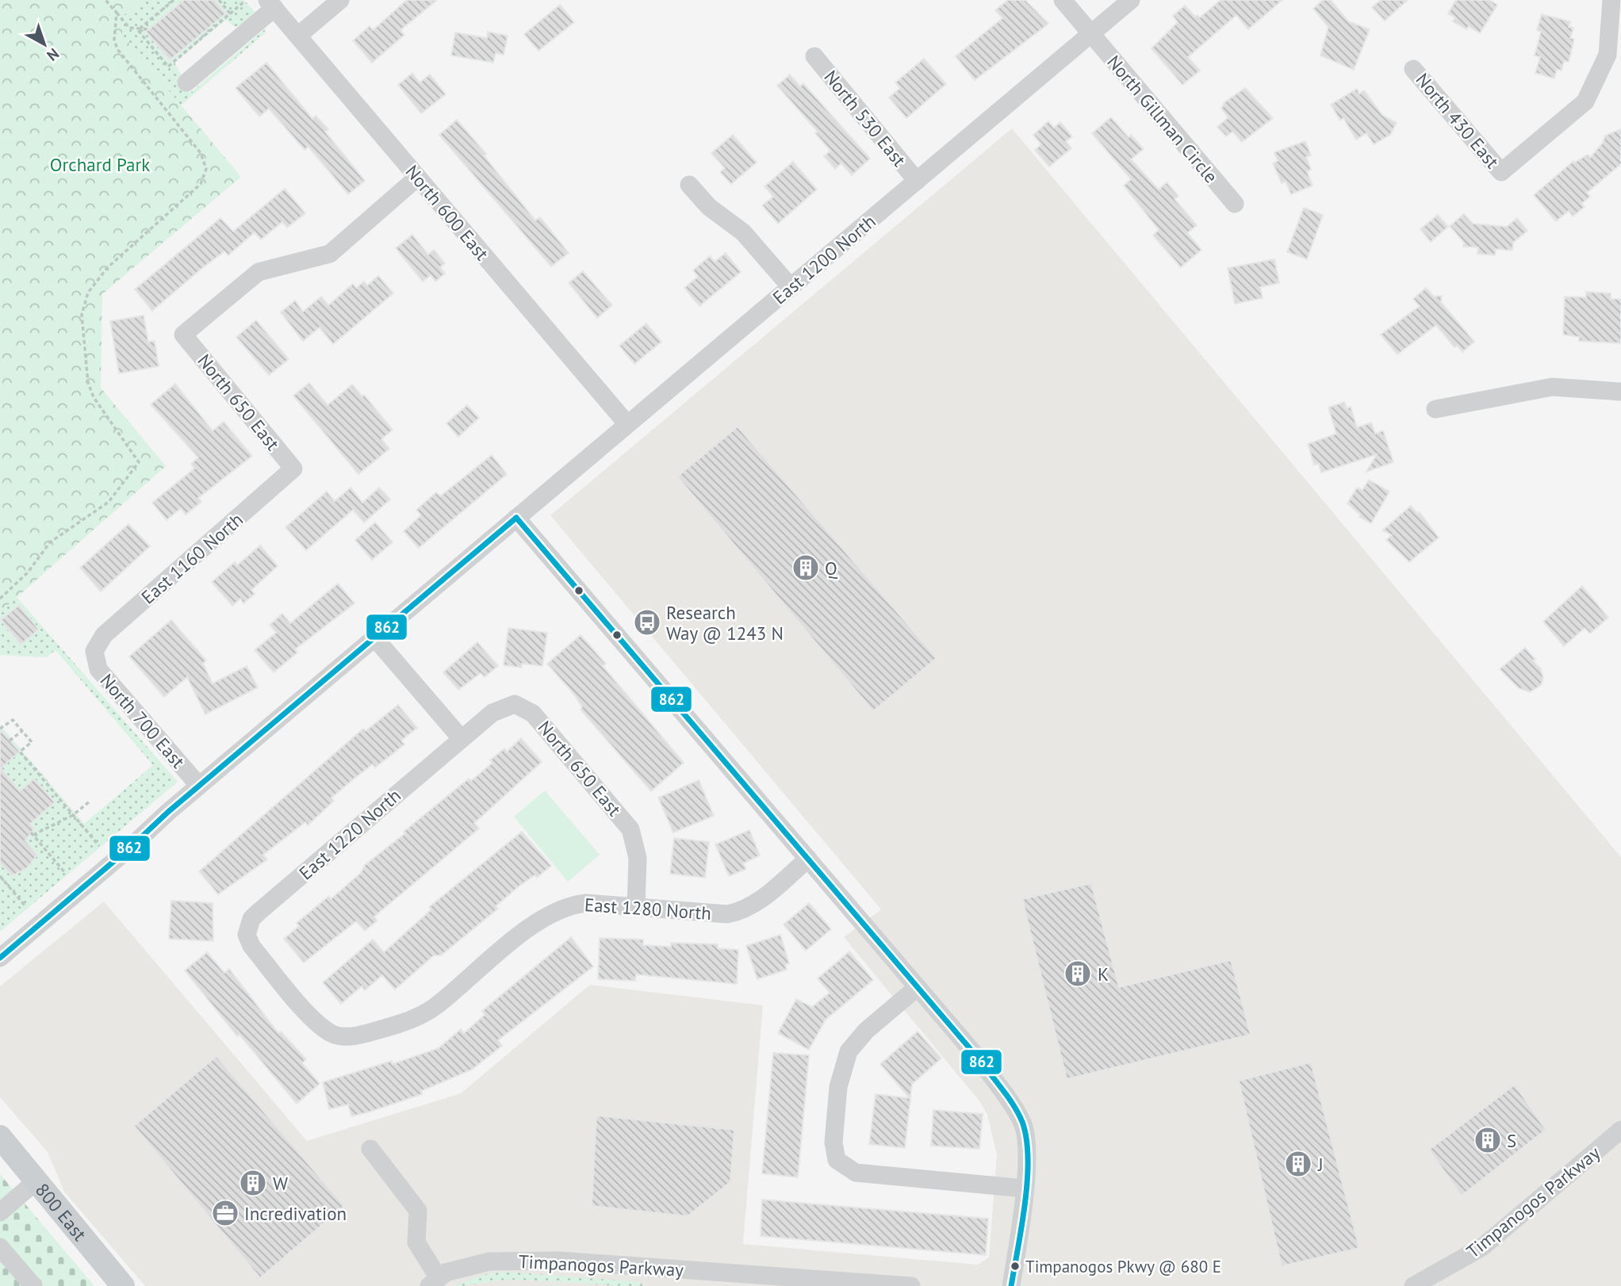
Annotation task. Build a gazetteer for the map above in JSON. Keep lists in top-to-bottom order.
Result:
{
  "streets": {
    "main road": ["800 East"],
    "street": [
      "North 530 East",
      "North Gillman Circle",
      "North 430 East",
      "North 600 East",
      "East 1200 North",
      "North 650 East",
      "East 1160 North",
      "North 700 East",
      "East 1220 North",
      "East 1280 North",
      "Timpanogos Parkway"
    ]
  },
  "crossings": [
    ["North 530 East", "East 1200 North"],
    ["North Gillman Circle", "East 1200 North"],
    ["North 600 East", "East 1200 North"],
    ["North 600 East", "North 650 East"],
    ["East 1200 North", "North 700 East"],
    ["North 650 East", "East 1160 North"],
    ["North 650 East", "East 1220 North"],
    ["North 650 East", "East 1280 North"],
    ["East 1160 North", "North 700 East"],
    ["East 1220 North", "East 1280 North"]
  ],
  "parks": ["Orchard Park"],
  "places": {
    "building": [
      "Q",
      "K",
      "S",
      "J",
      "W"
    ],
    "bus stop": ["Research Way @ 1243 N"],
    "office": ["Incredivation"],
    "other": ["Timpanogos Pkwy @ 680 E"]
  },
  "lines": ["transit line 862"],
  "north": "bottom right"
}
